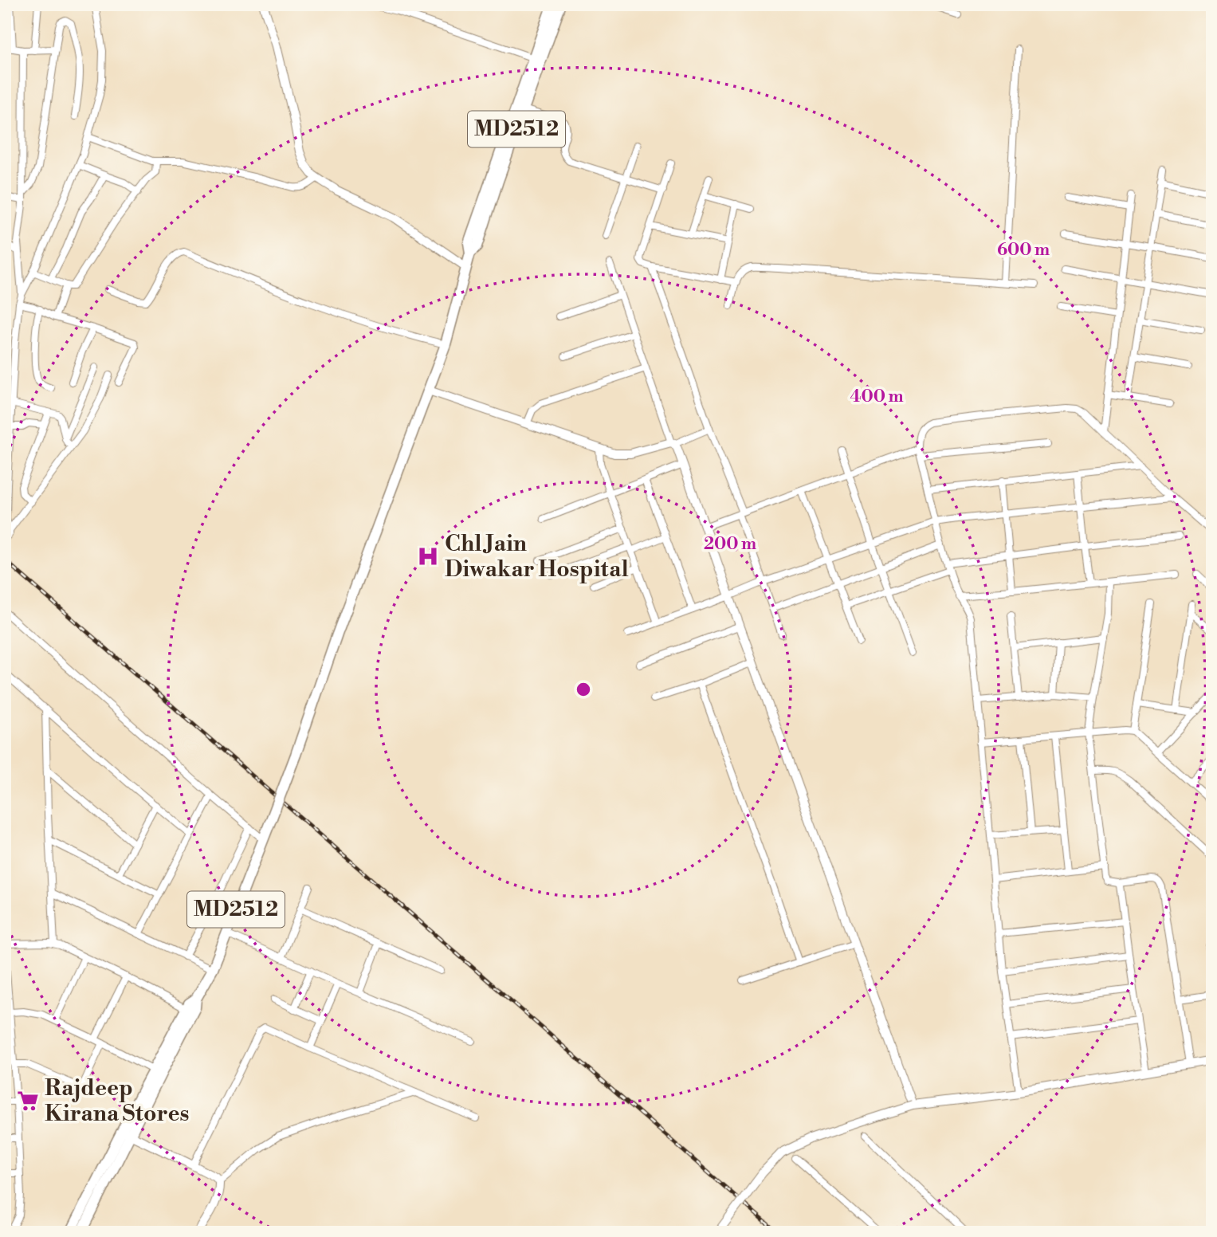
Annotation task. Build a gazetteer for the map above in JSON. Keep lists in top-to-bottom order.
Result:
{
  "streets": {
    "main road": ["MD2512"]
  },
  "places": {
    "hospital": ["Chl Jain Diwakar Hospital"],
    "supermarket": ["Rajdeep Kirana Stores"]
  },
  "rings": ["600 m", "400 m", "200 m"]
}
